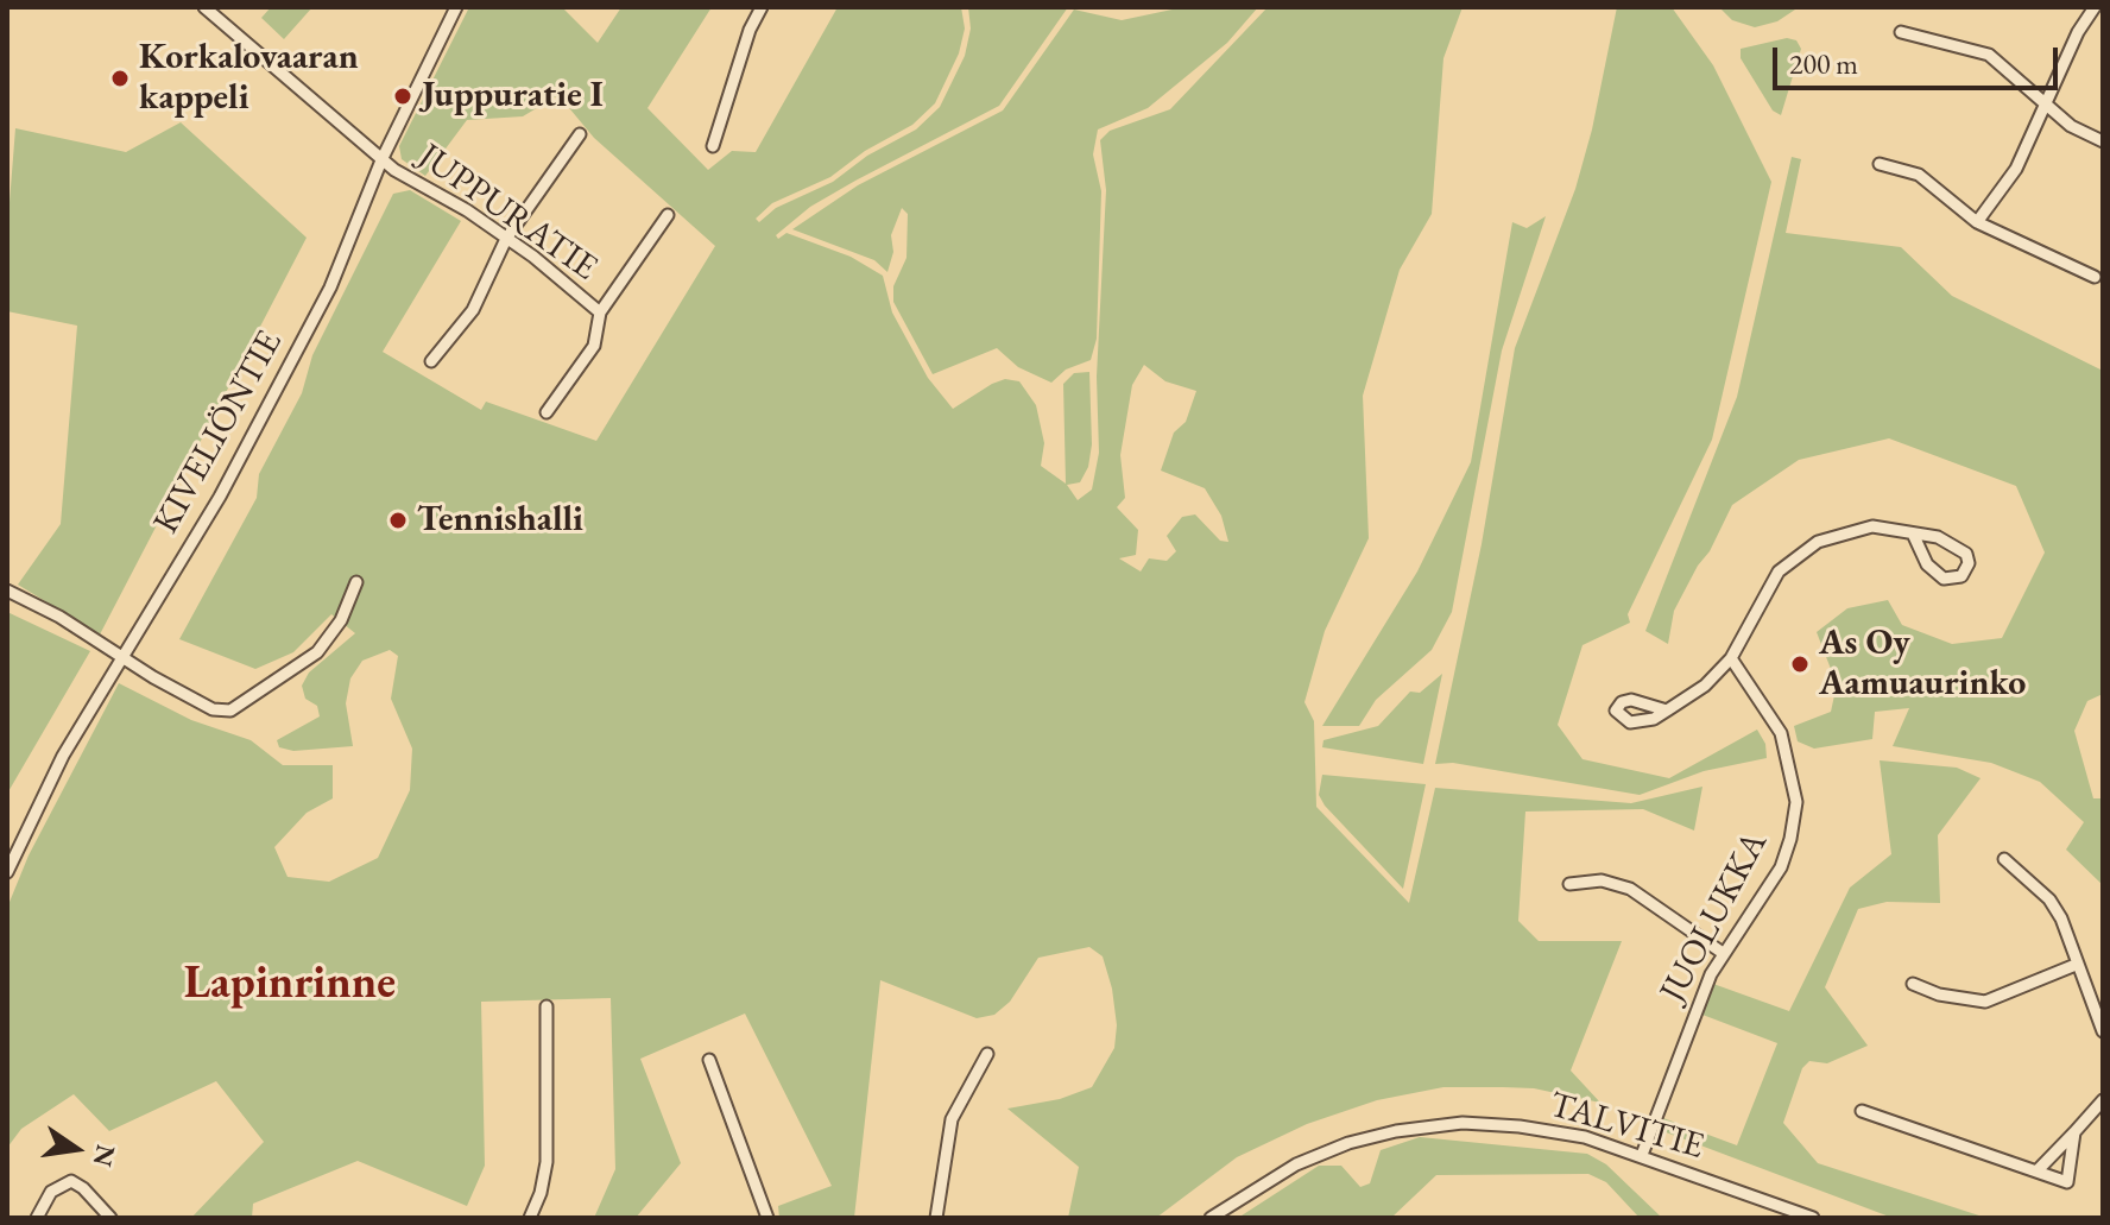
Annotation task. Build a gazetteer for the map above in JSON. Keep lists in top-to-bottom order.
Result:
{
  "streets": {
    "street": [
      "JUPPURATIE",
      "KIVELIÖNTIE",
      "JUOLUKKA",
      "TALVITIE"
    ]
  },
  "crossings": [
    ["JUPPURATIE", "KIVELIÖNTIE"],
    ["JUOLUKKA", "TALVITIE"]
  ],
  "districts": ["Lapinrinne"],
  "places": [
    "Korkalovaaran kappeli",
    "Juppuratie I",
    "Tennishalli",
    "As Oy Aamuaurinko"
  ],
  "scale_bar": "200 m",
  "north": "right"
}
